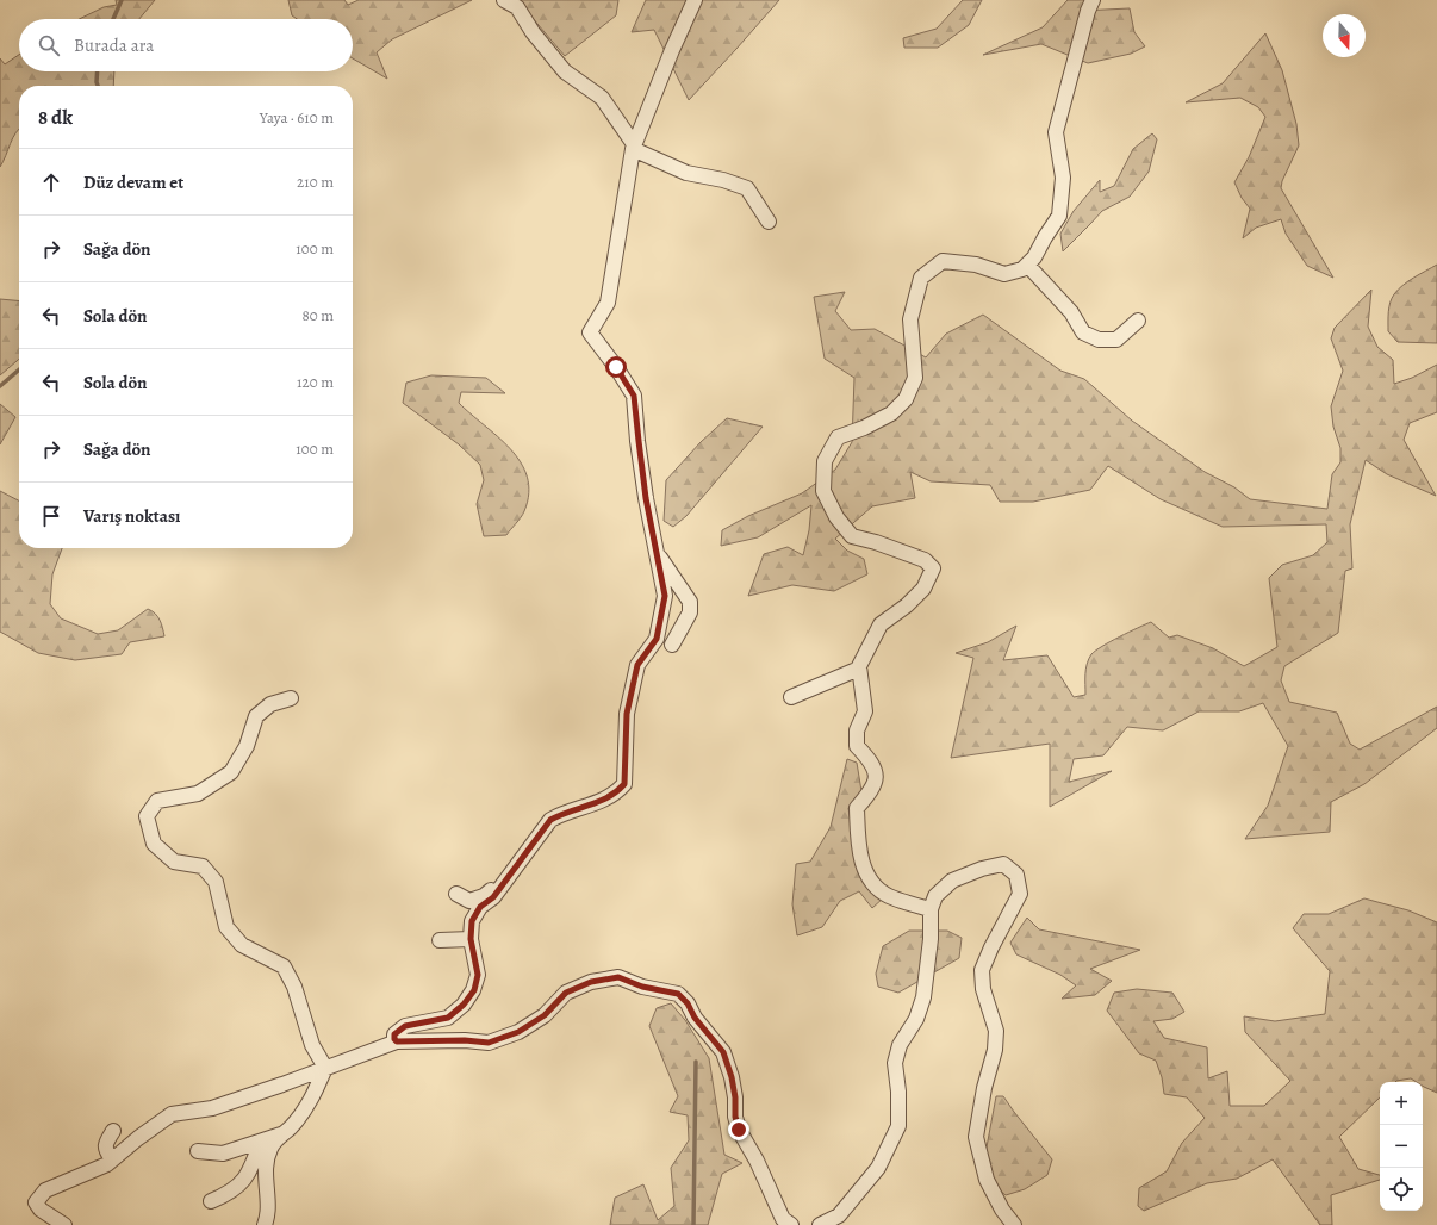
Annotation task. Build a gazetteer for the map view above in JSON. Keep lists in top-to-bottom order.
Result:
{
  "north": "bottom",
  "page": {
    "search": "Burada ara",
    "heading": ["8 dk", "Yaya · 610 m"],
    "list": [
      ["Düz devam et", "210 m"],
      ["Sağa dön", "100 m"],
      ["Sola dön", "80 m"],
      ["Sola dön", "120 m"],
      ["Sağa dön", "100 m"],
      "Varış noktası"
    ],
    "map_buttons": ["+", "−"]
  }
}
